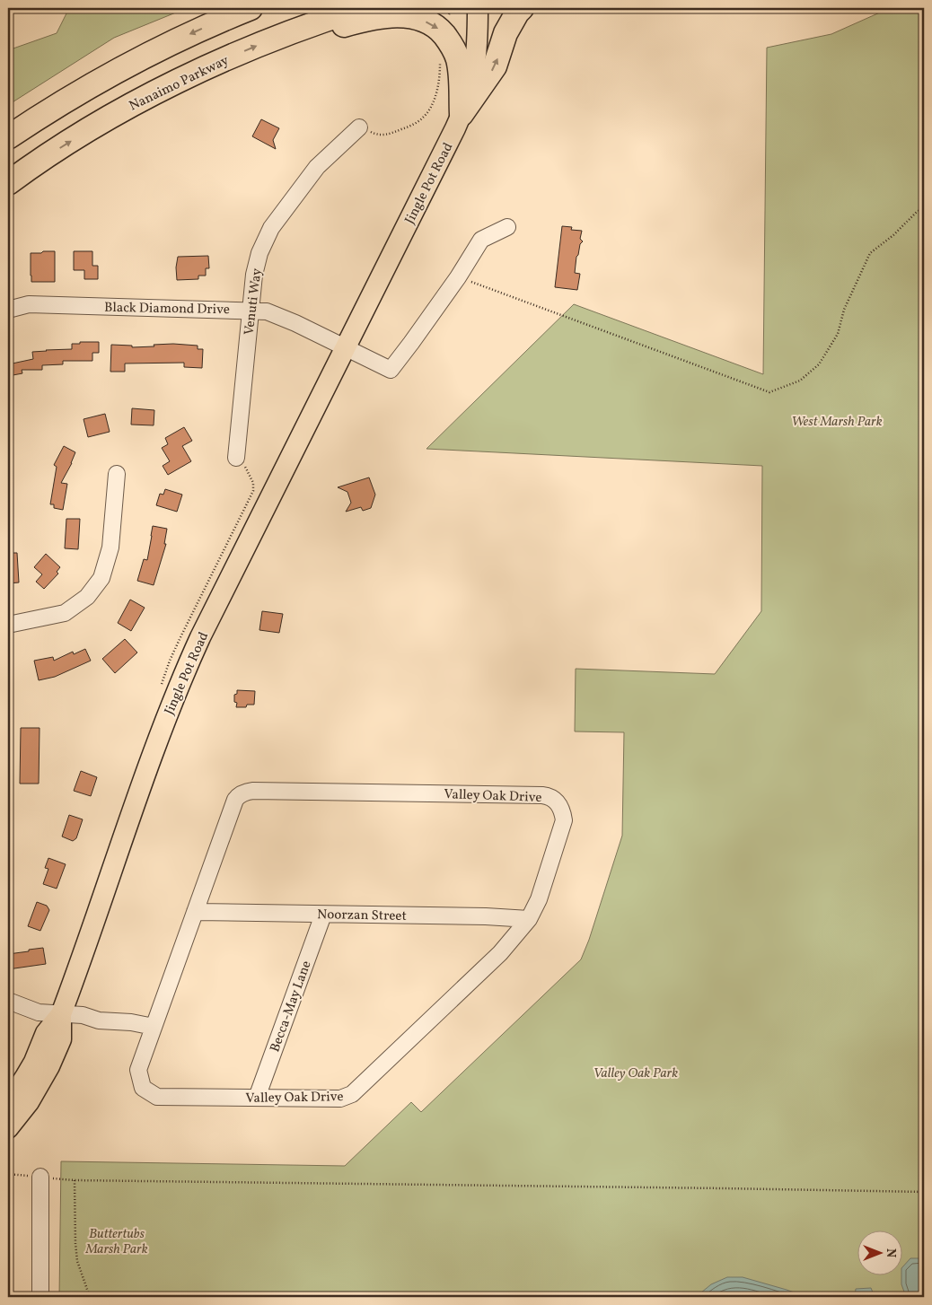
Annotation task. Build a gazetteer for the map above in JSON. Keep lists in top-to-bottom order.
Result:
{
  "streets": {
    "highway": ["Nanaimo Parkway"],
    "main road": ["Jingle Pot Road"],
    "street": [
      "Venuti Way",
      "Black Diamond Drive",
      "Valley Oak Drive",
      "Noorzan Street",
      "Becca-May Lane"
    ]
  },
  "crossings": [
    ["Jingle Pot Road", "Black Diamond Drive"],
    ["Venuti Way", "Black Diamond Drive"],
    ["Valley Oak Drive", "Noorzan Street"],
    ["Valley Oak Drive", "Becca-May Lane"],
    ["Noorzan Street", "Becca-May Lane"]
  ],
  "parks": ["West Marsh Park", "Valley Oak Park", "Buttertubs Marsh Park"],
  "north": "right"
}
